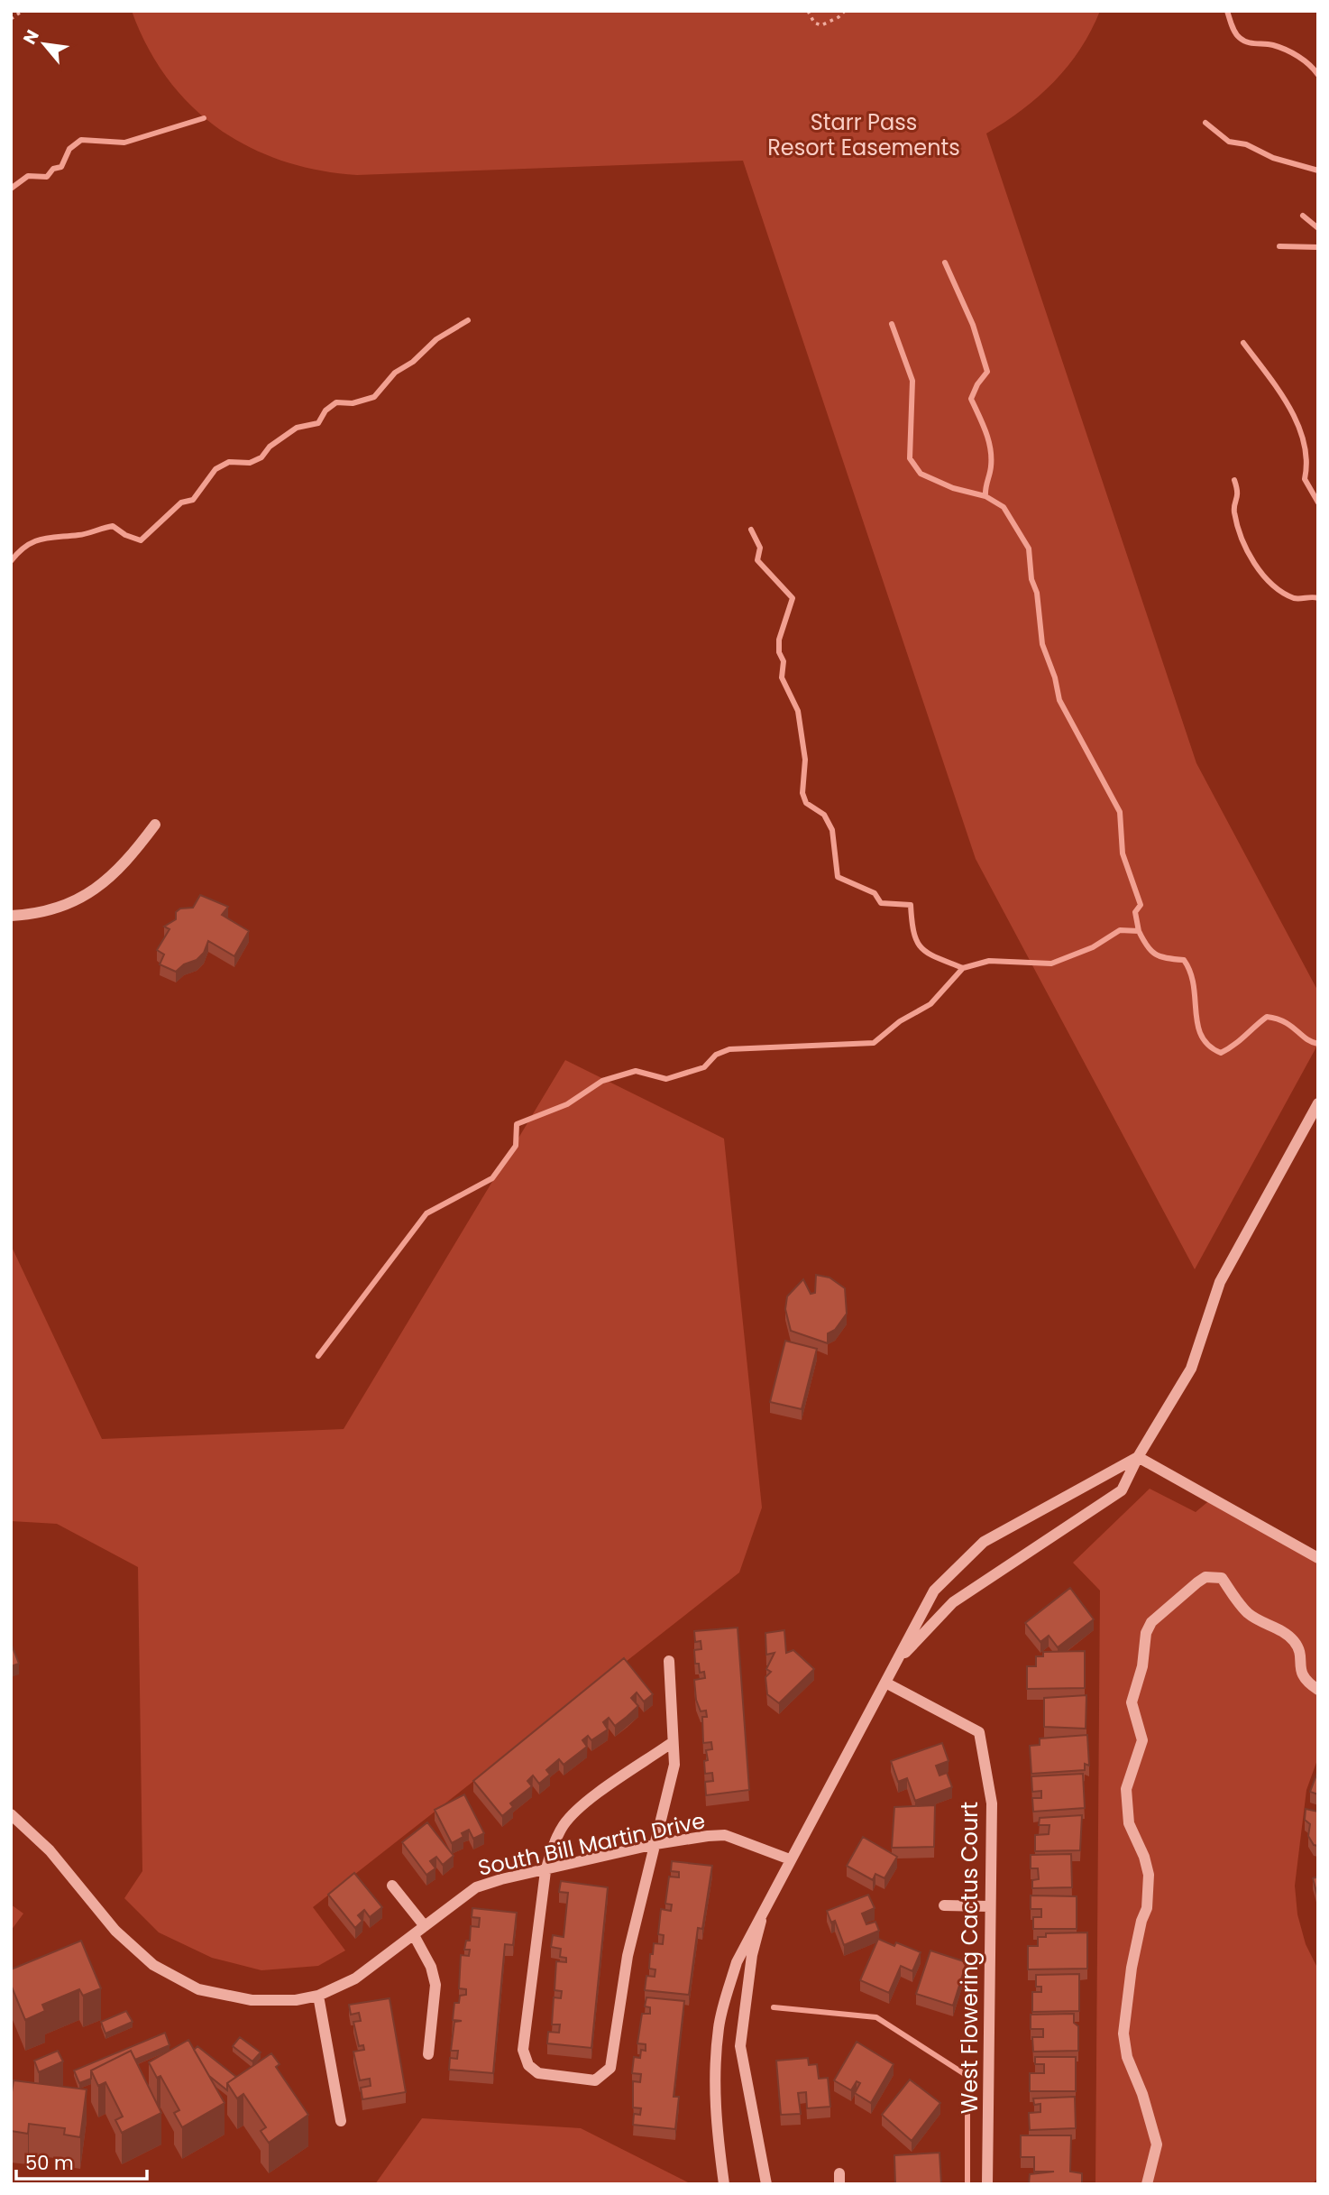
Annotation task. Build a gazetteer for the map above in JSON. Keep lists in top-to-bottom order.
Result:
{
  "streets": {
    "street": ["South Bill Martin Drive", "West Flowering Cactus Court"]
  },
  "parks": ["Starr Pass Resort Easements"],
  "scale_bar": "50 m",
  "north": "top left"
}
